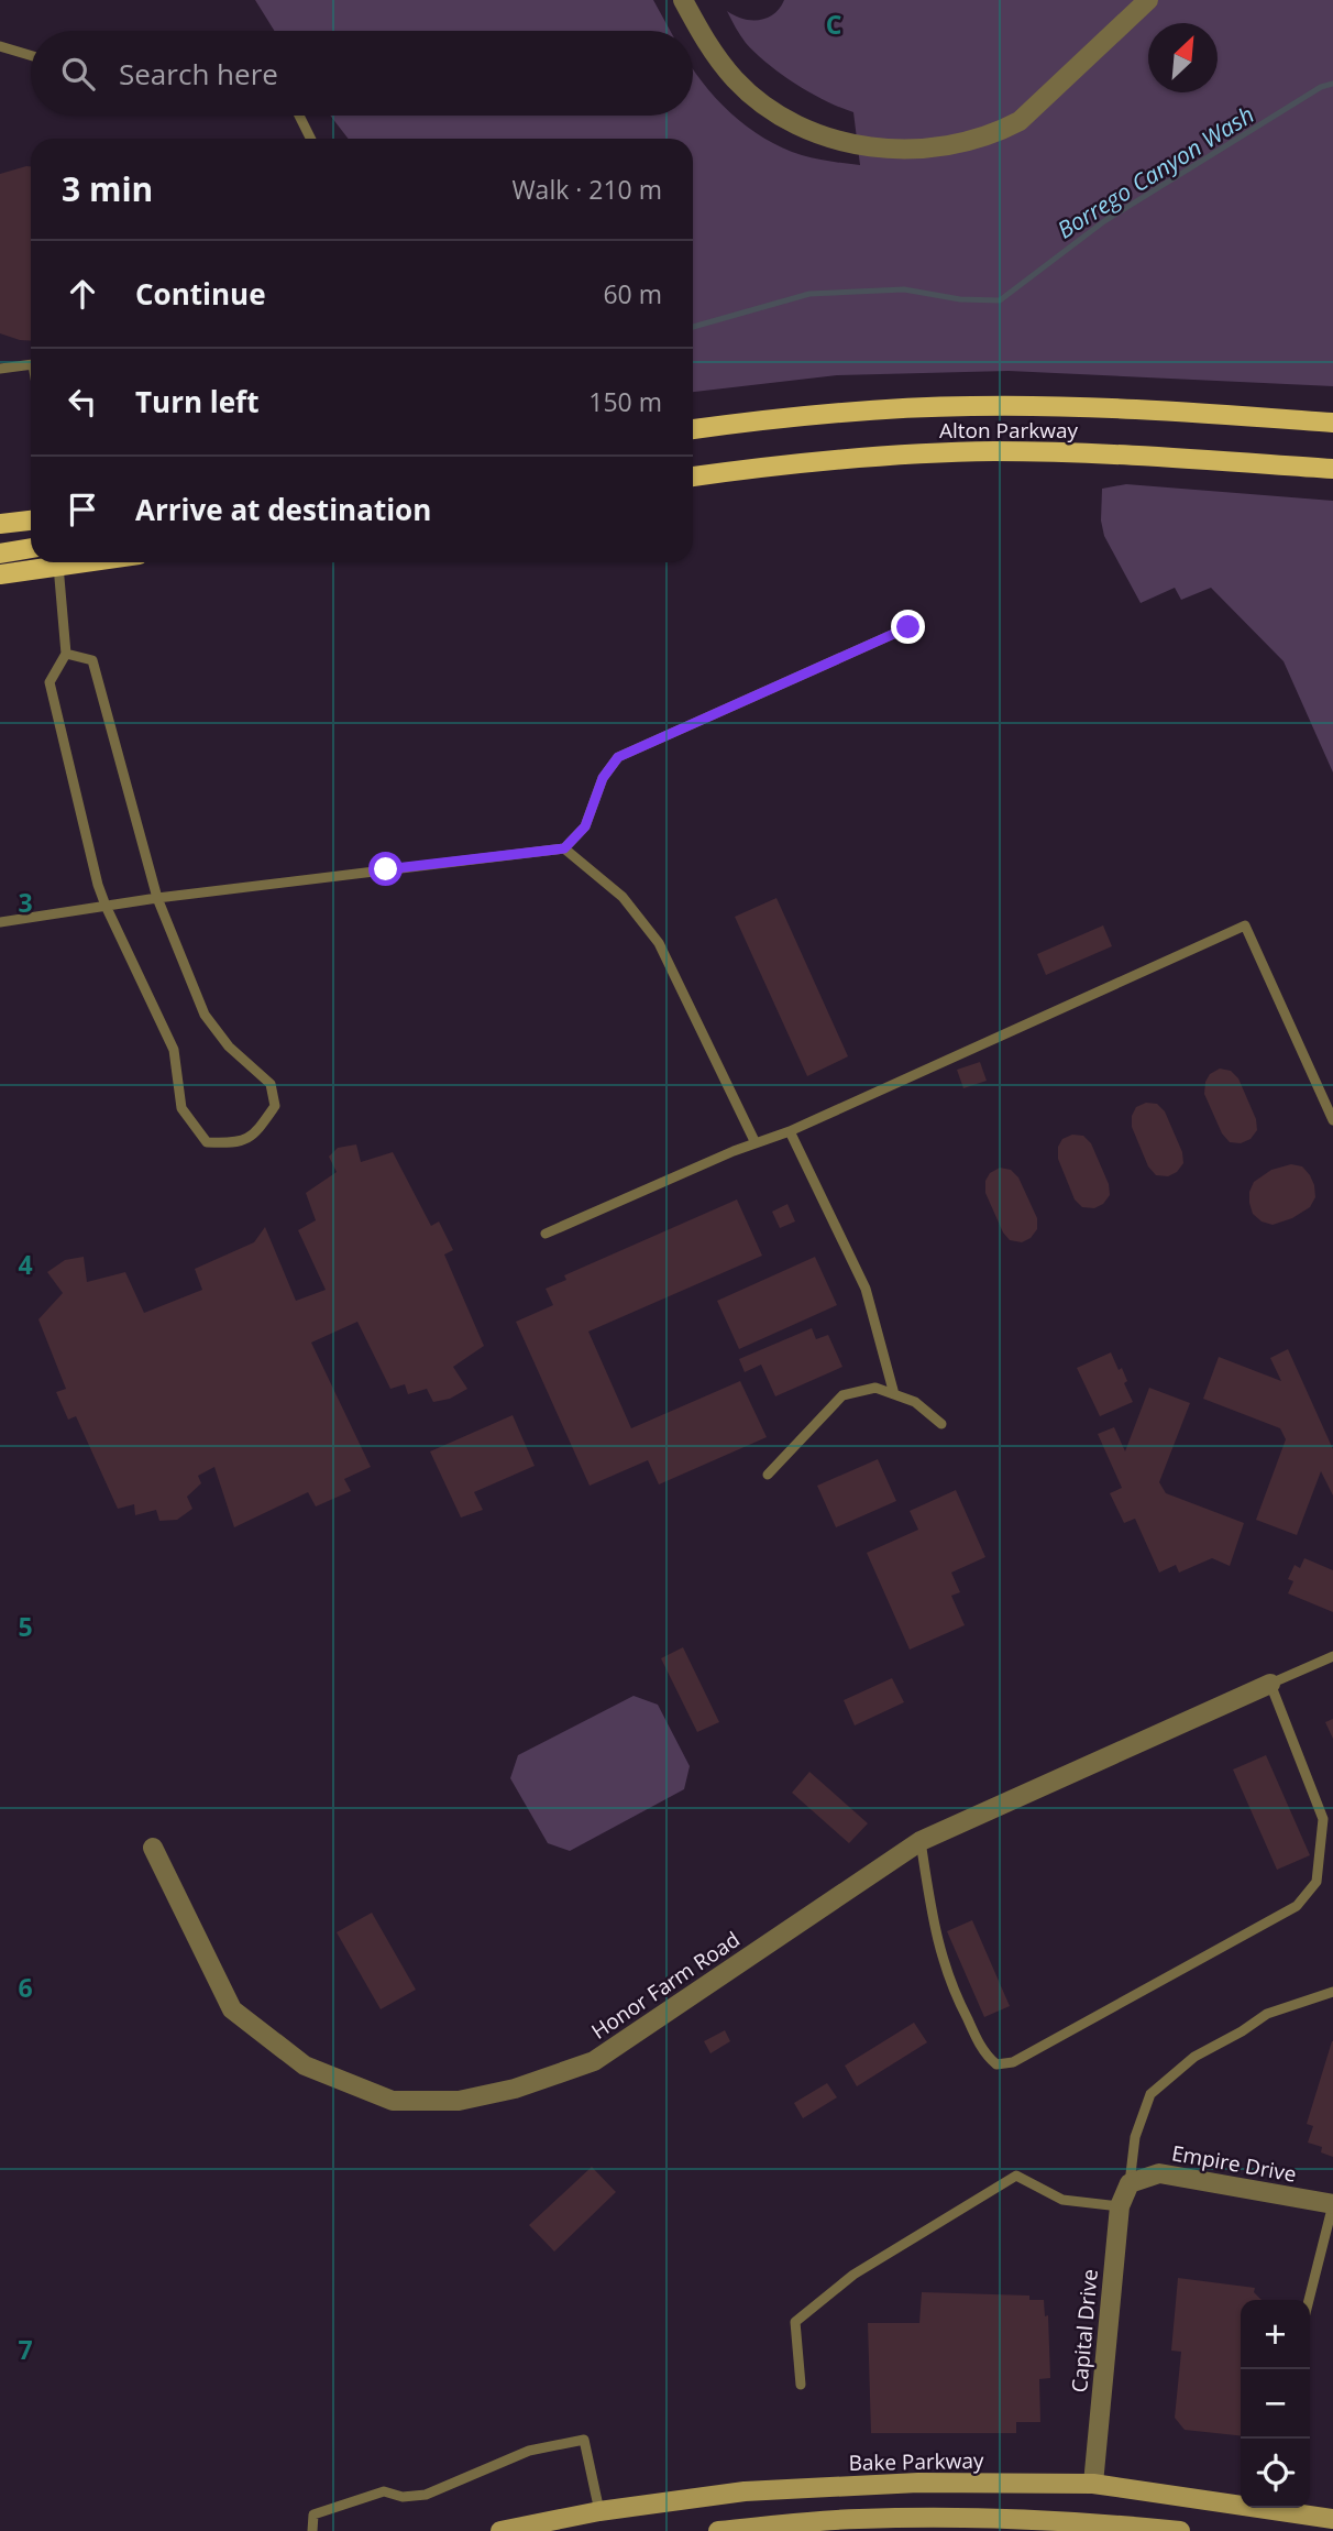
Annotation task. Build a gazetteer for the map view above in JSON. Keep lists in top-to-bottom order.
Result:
{
  "streets": {
    "main road": ["Alton Parkway", "Bake Parkway"],
    "street": ["Honor Farm Road", "Empire Drive", "Capital Drive"]
  },
  "crossings": [
    ["Empire Drive", "Capital Drive"],
    ["Capital Drive", "Bake Parkway"]
  ],
  "water": ["Borrego Canyon Wash"],
  "north": "top right",
  "page": {
    "search": "Search here",
    "heading": ["3 min", "Walk · 210 m"],
    "list": [
      ["Continue", "60 m"],
      ["Turn left", "150 m"],
      "Arrive at destination"
    ],
    "map_buttons": ["+", "−"]
  },
  "grid": {
    "columns": ["C"],
    "rows": [
      "3",
      "4",
      "5",
      "6",
      "7"
    ]
  }
}
